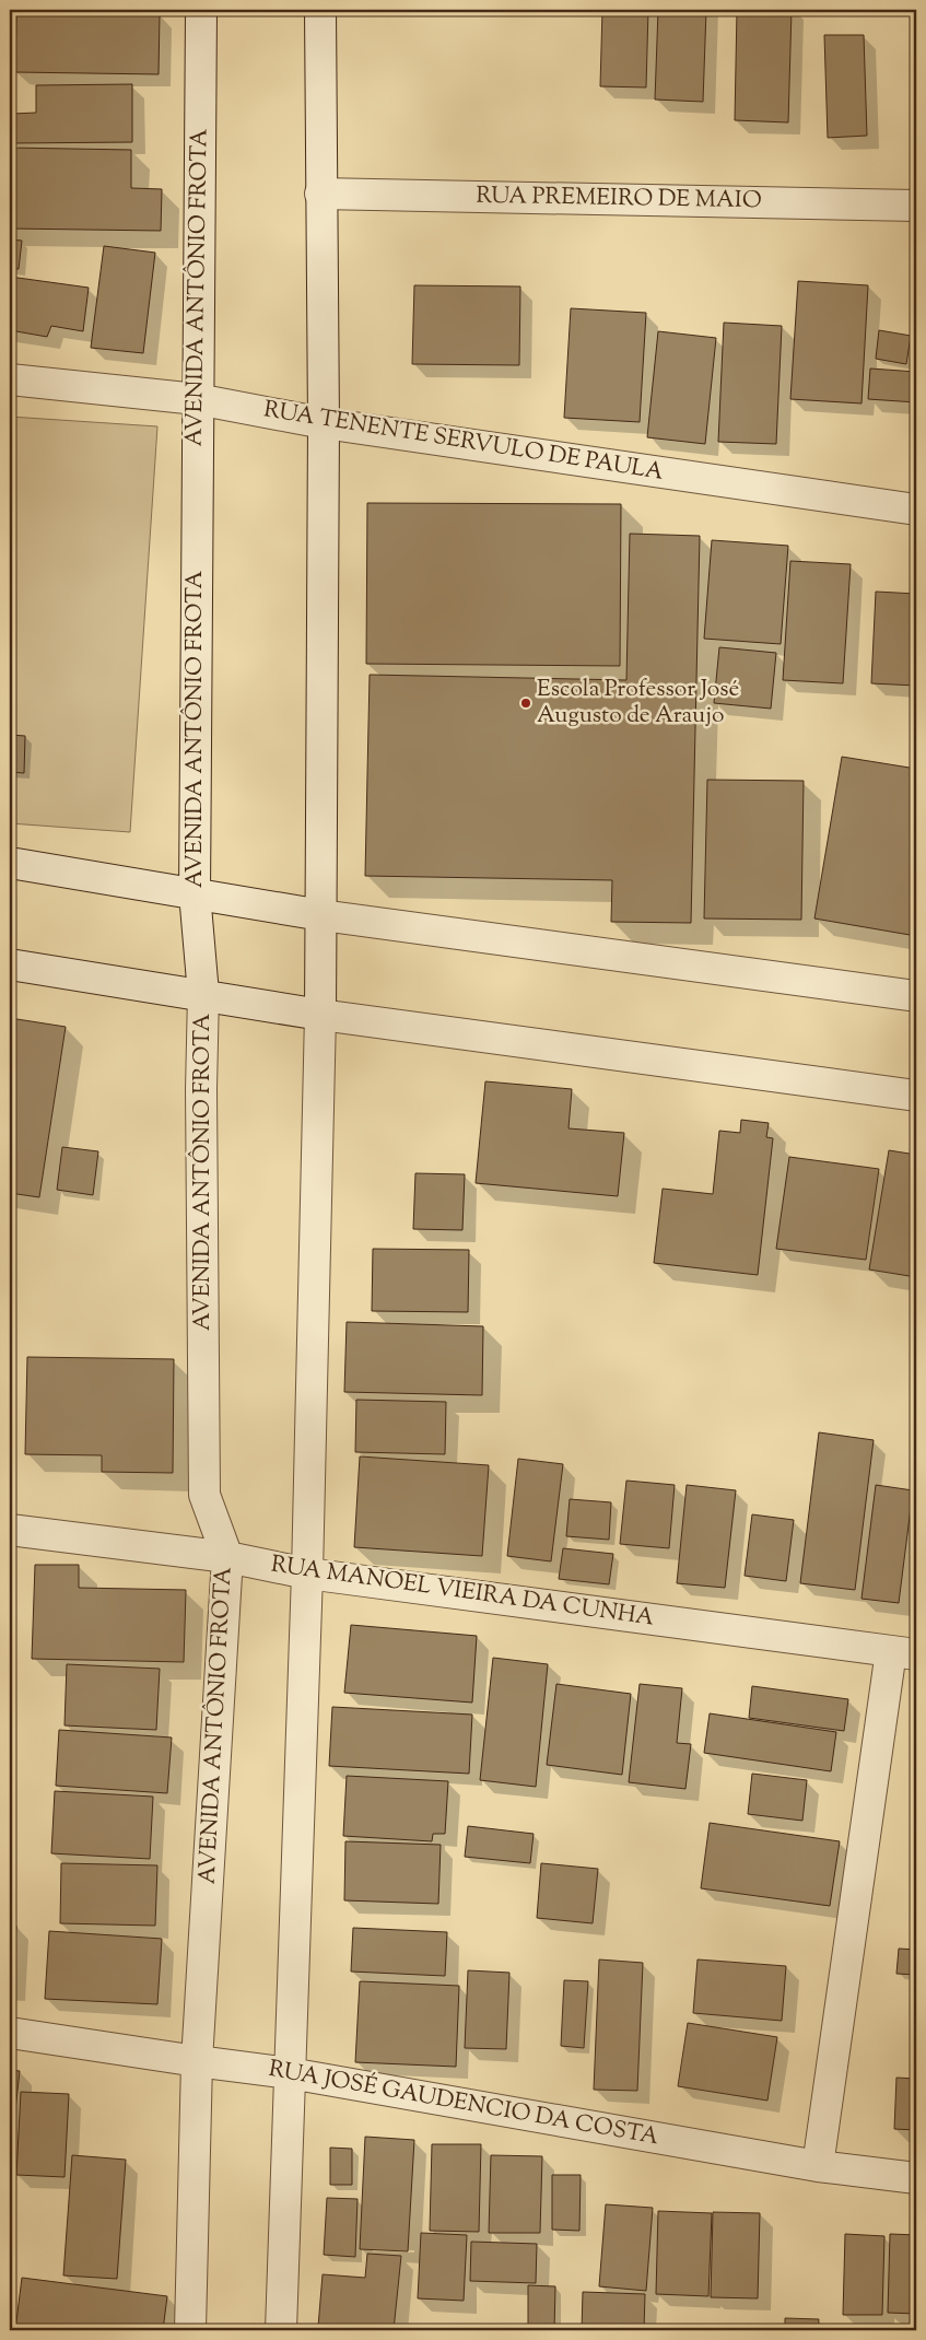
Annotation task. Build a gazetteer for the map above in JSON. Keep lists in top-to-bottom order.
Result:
{
  "streets": {
    "street": [
      "RUA PREMEIRO DE MAIO",
      "AVENIDA ANTÔNIO FROTA",
      "RUA TENENTE SERVULO DE PAULA",
      "RUA MANOEL VIEIRA DA CUNHA",
      "RUA JOSÉ GAUDENCIO DA COSTA"
    ]
  },
  "crossings": [
    ["AVENIDA ANTÔNIO FROTA", "RUA TENENTE SERVULO DE PAULA"],
    ["AVENIDA ANTÔNIO FROTA", "RUA MANOEL VIEIRA DA CUNHA"],
    ["AVENIDA ANTÔNIO FROTA", "RUA JOSÉ GAUDENCIO DA COSTA"]
  ],
  "places": ["Escola Professor José Augusto de Araujo"]
}
